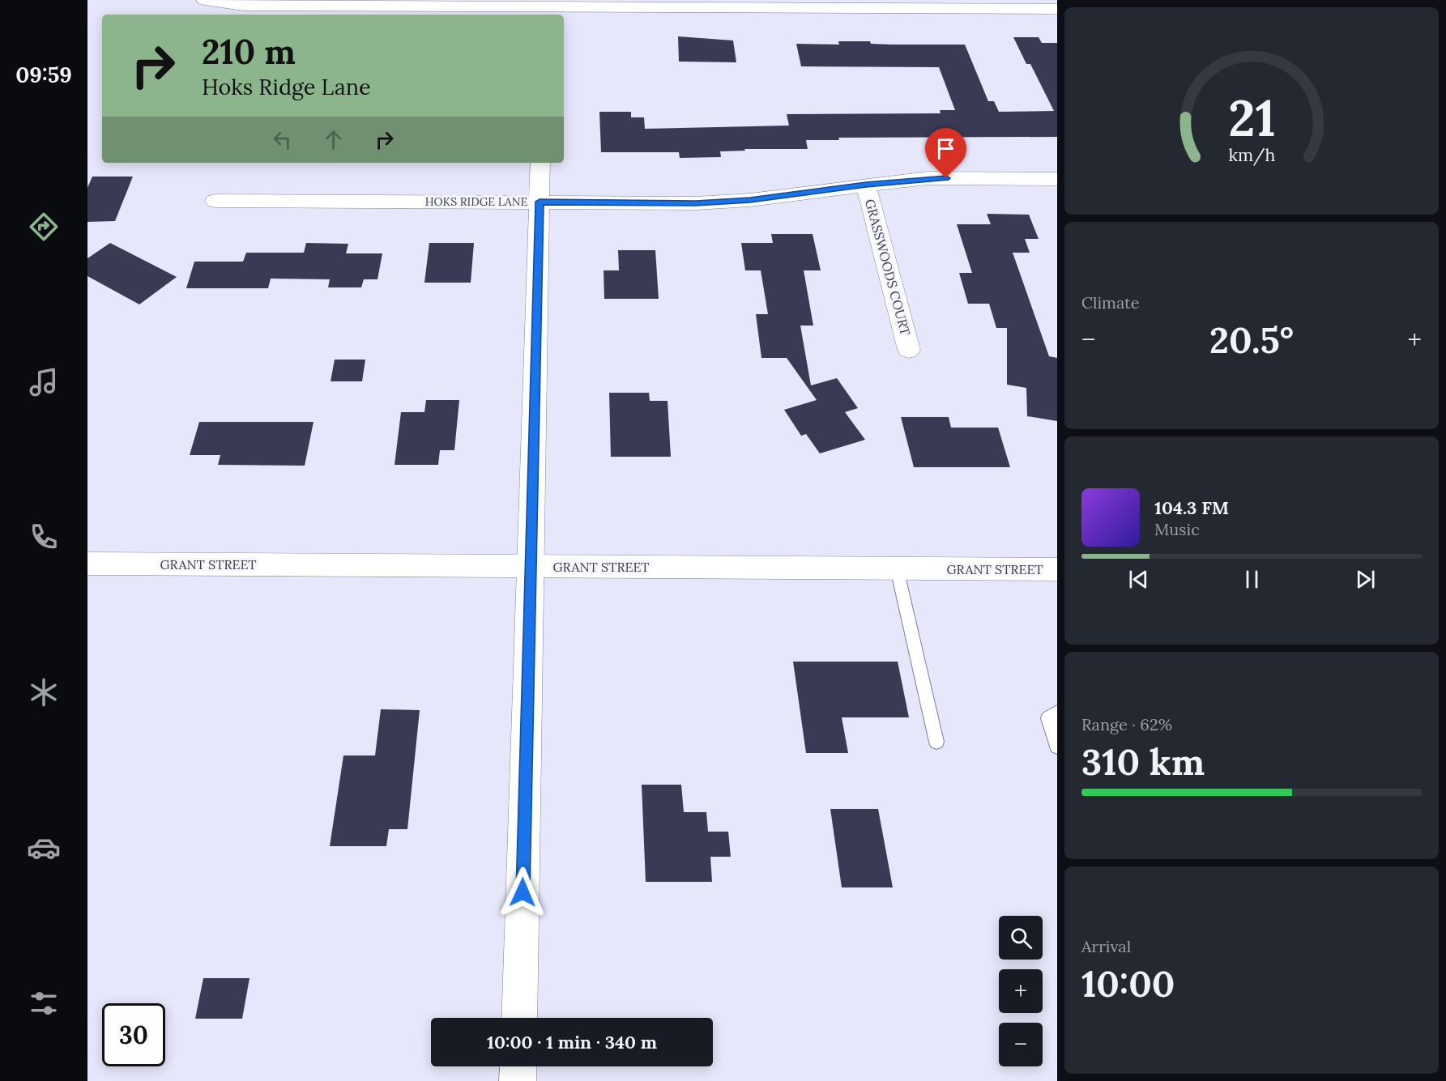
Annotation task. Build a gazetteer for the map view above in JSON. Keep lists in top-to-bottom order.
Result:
{
  "streets": {
    "street": ["HOKS RIDGE LANE", "GRASSWOODS COURT", "GRANT STREET"]
  },
  "crossings": [
    ["HOKS RIDGE LANE", "GRASSWOODS COURT"]
  ],
  "page": {
    "tabs": "09:59",
    "turn": ["210 m", "Hoks Ridge Lane"],
    "tile": [
      "Climate",
      ["Range · 62%", "310 km"],
      ["Arrival", "10:00"]
    ],
    "heat": ["−", "20.5°", "+"],
    "song": ["104.3 FM", "Music"],
    "map_buttons": ["+", "−"],
    "limit": "30",
    "trip": "10:00 · 1 min · 340 m",
    "gauge": ["21", "km/h"]
  }
}
